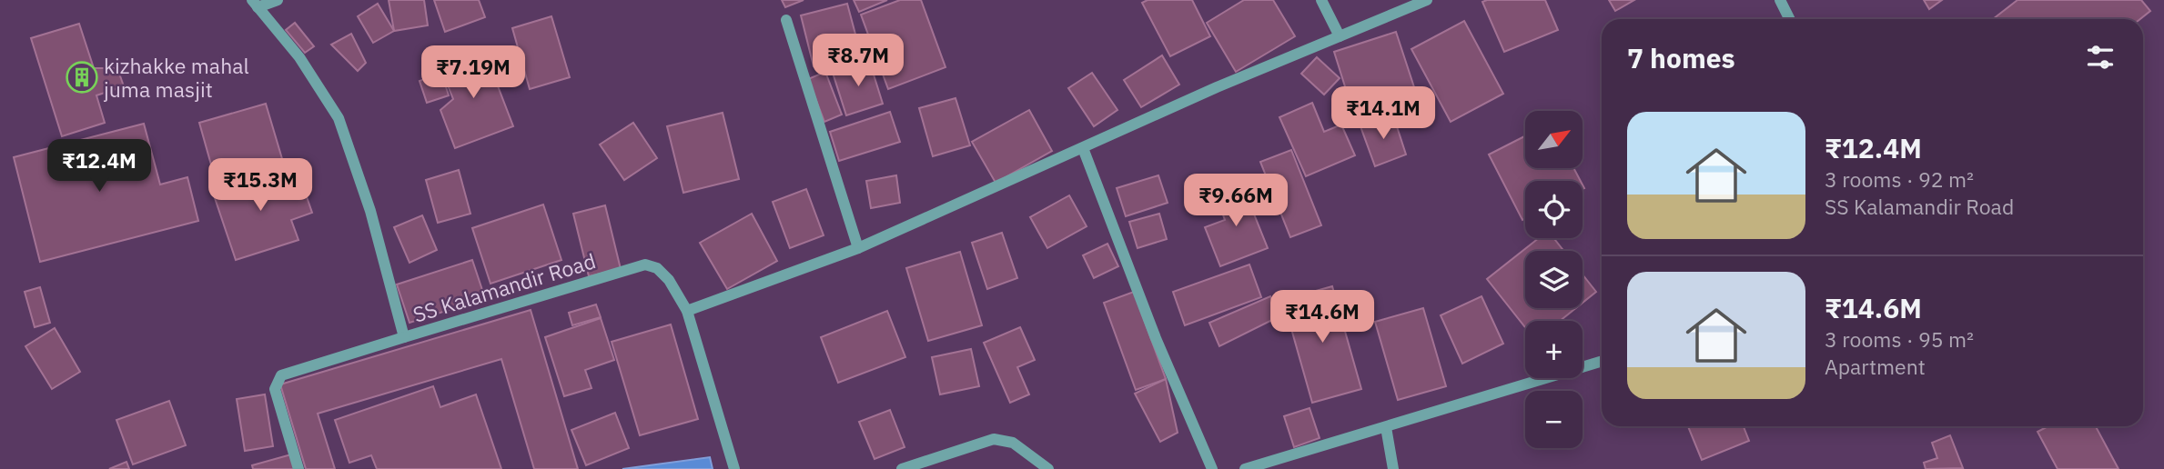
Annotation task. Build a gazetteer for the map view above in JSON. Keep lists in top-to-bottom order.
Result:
{
  "streets": {
    "street": ["SS Kalamandir Road"]
  },
  "places": {
    "building": ["kizhakke mahal juma masjit"]
  },
  "north": "top right",
  "page": {
    "heading": "7 homes",
    "price": [
      "₹8.7M",
      "₹7.19M",
      "₹14.1M",
      "₹12.4M",
      "₹15.3M",
      "₹9.66M",
      "₹14.6M"
    ],
    "list": [
      {
        "name": "₹12.4M",
        "note": "3 rooms · 92 m² · SS Kalamandir Road"
      },
      {
        "name": "₹14.6M",
        "note": "3 rooms · 95 m² · Apartment"
      }
    ],
    "map_buttons": ["+", "−"]
  }
}
